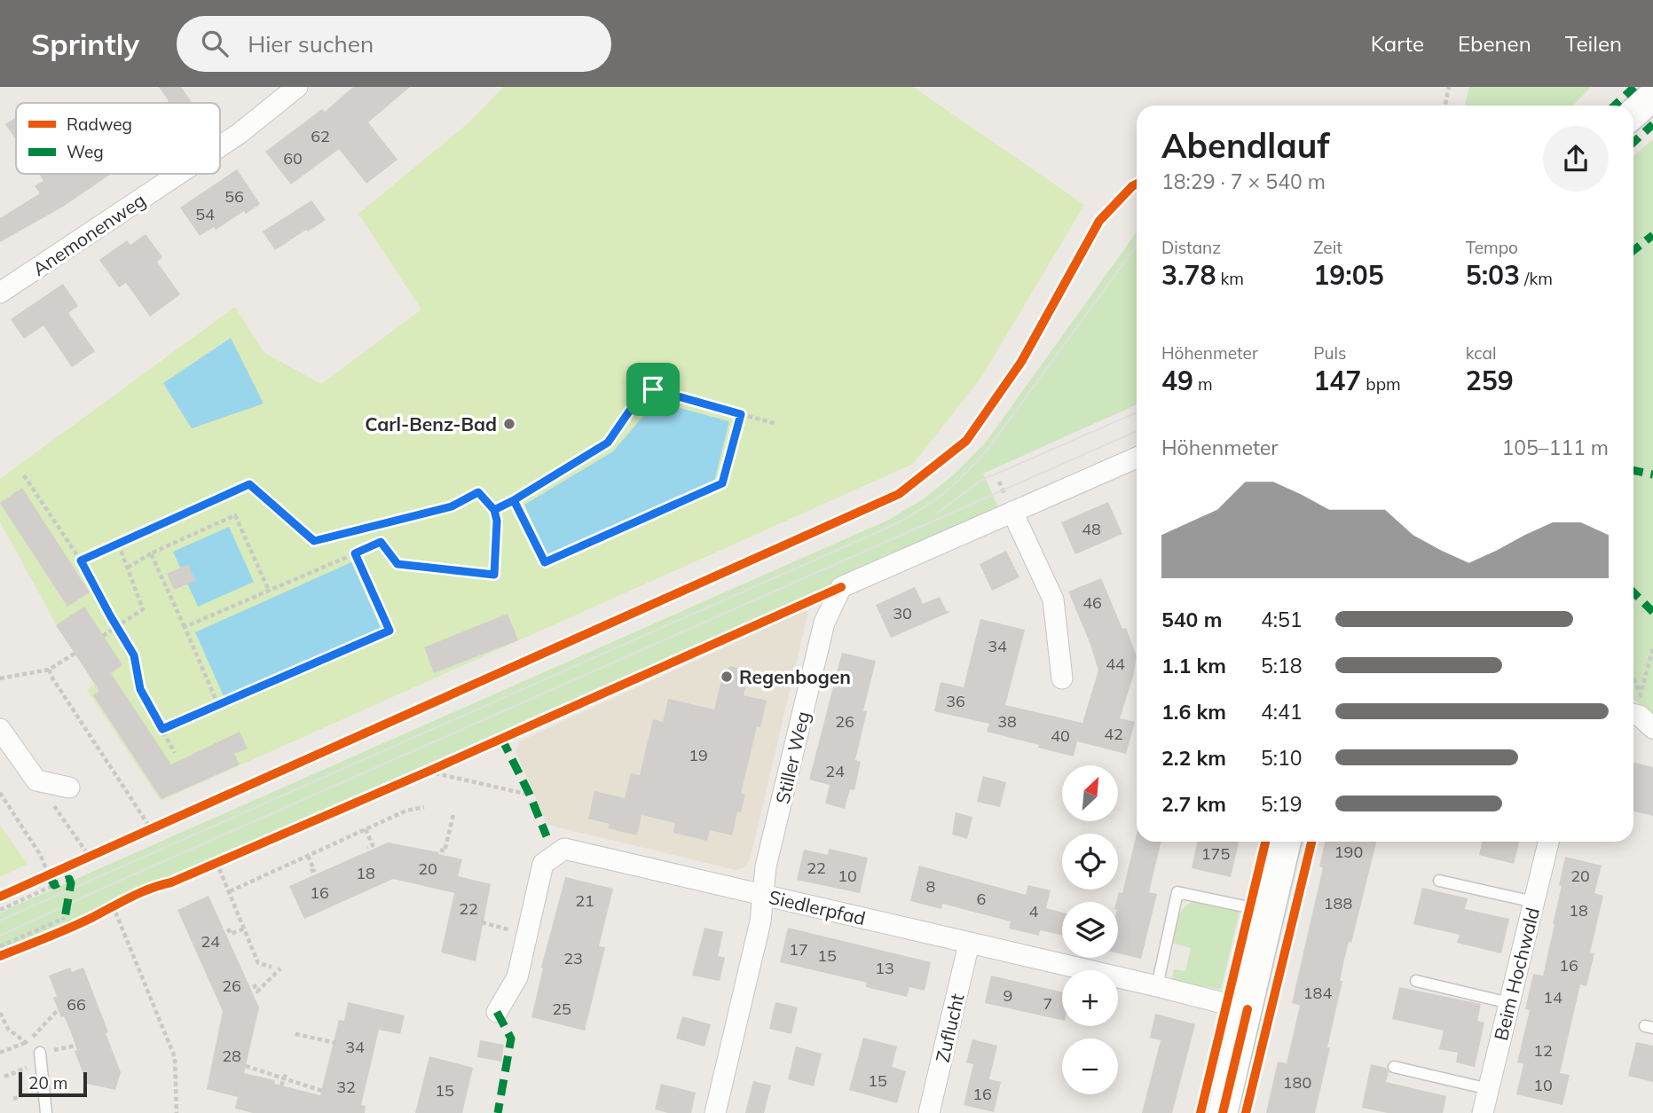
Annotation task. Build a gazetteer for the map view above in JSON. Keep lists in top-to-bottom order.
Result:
{
  "streets": {
    "street": [
      "Anemonenweg",
      "Stiller Weg",
      "Siedlerpfad",
      "Beim Hochwald",
      "Zuflucht"
    ]
  },
  "crossings": [
    ["Stiller Weg", "Siedlerpfad"],
    ["Siedlerpfad", "Zuflucht"]
  ],
  "places": ["Carl-Benz-Bad", "Regenbogen"],
  "house_numbers": [
    "62",
    "60",
    "56",
    "54",
    "48",
    "46",
    "30",
    "34",
    "44",
    "36",
    "26",
    "38",
    "42",
    "40",
    "19",
    "24",
    "190",
    "175",
    "22",
    "20",
    "18",
    "10",
    "20",
    "8",
    "16",
    "6",
    "21",
    "188",
    "22",
    "18",
    "4",
    "24",
    "17",
    "15",
    "23",
    "16",
    "13",
    "26",
    "184",
    "9",
    "14",
    "7",
    "66",
    "25",
    "34",
    "12",
    "28",
    "15",
    "180",
    "10",
    "32",
    "15",
    "16"
  ],
  "legend": ["Radweg", "Weg"],
  "scale_bar": "20 m",
  "north": "top right",
  "page": {
    "header": "Sprintly",
    "search": "Hier suchen",
    "nav": ["Karte", "Ebenen", "Teilen"],
    "heading": ["Abendlauf", "18:29 · 7 × 540 m"],
    "stats": [
      ["Distanz", "3.78 km"],
      ["Zeit", "19:05"],
      ["Tempo", "5:03 /km"],
      ["Höhenmeter", "49 m"],
      ["Puls", "147 bpm"],
      ["kcal", "259"]
    ],
    "chart": ["Höhenmeter", "105–111 m"],
    "list": [
      {
        "name": "540 m",
        "note": "4:51"
      },
      {
        "name": "1.1 km",
        "note": "5:18"
      },
      {
        "name": "1.6 km",
        "note": "4:41"
      },
      {
        "name": "2.2 km",
        "note": "5:10"
      },
      {
        "name": "2.7 km",
        "note": "5:19"
      }
    ],
    "map_buttons": ["+", "−"],
    "scale": "20 m"
  }
}
